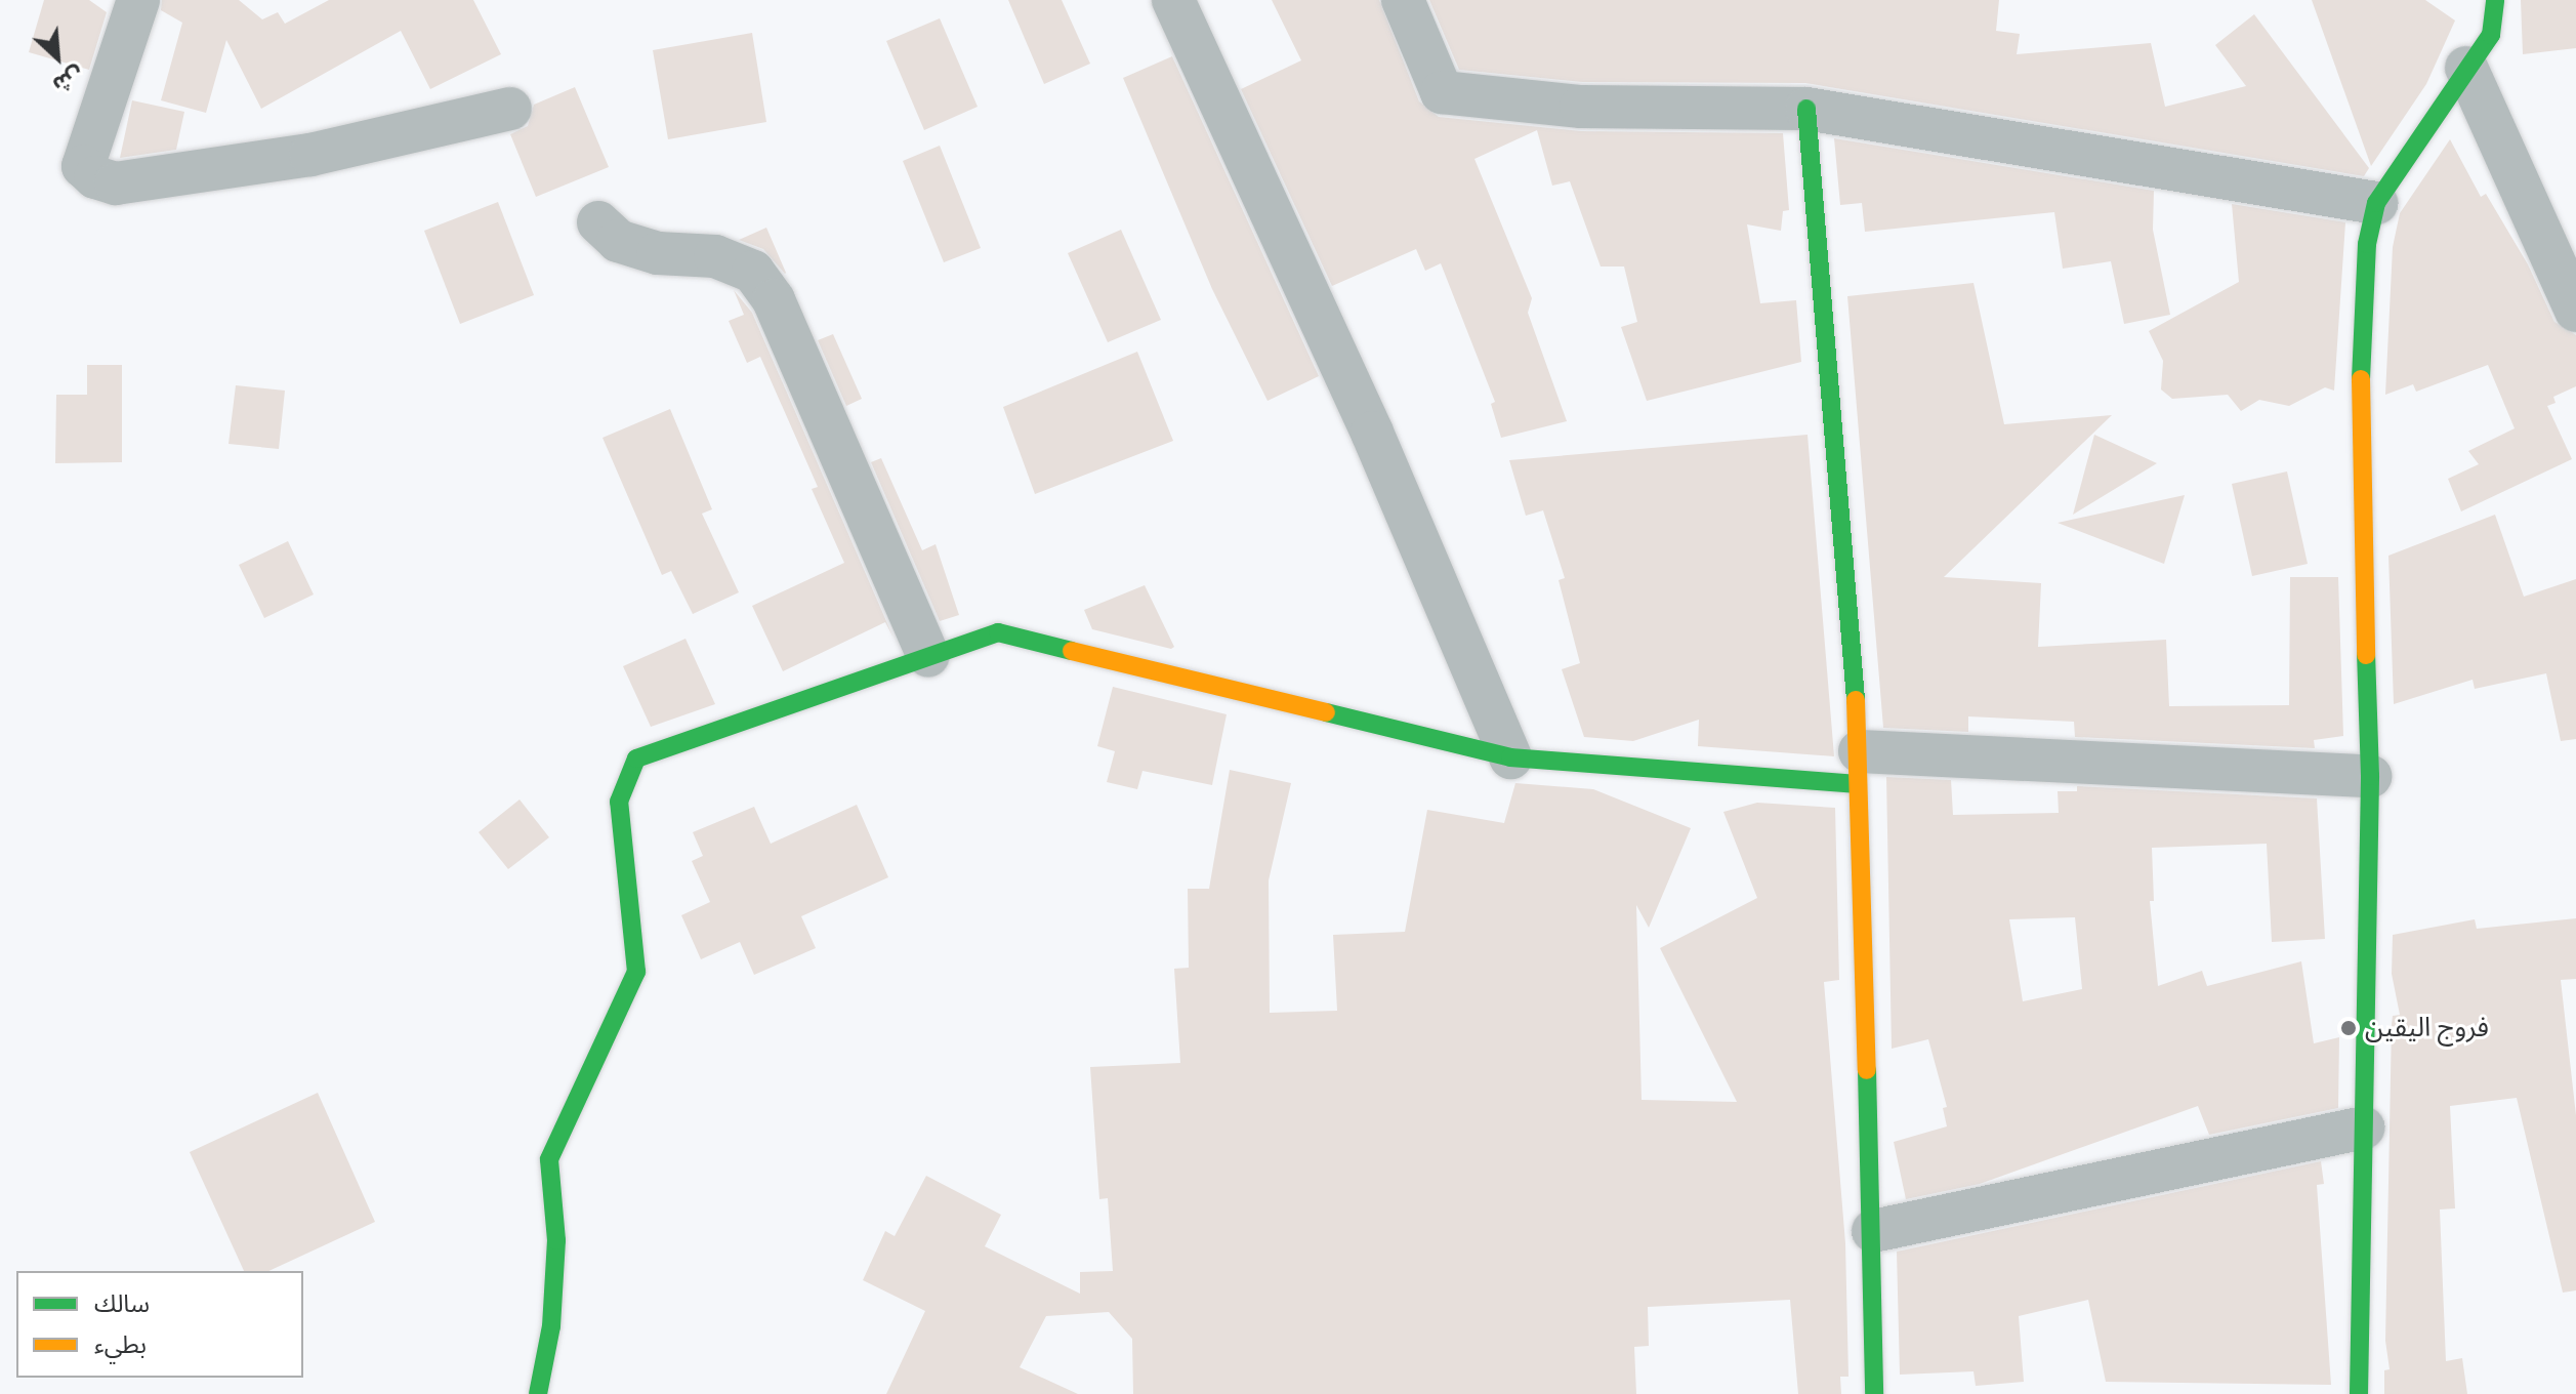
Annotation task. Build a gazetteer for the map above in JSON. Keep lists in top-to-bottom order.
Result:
{
  "places": ["فروج اليقين"],
  "legend": ["سالك", "بطيء"],
  "north": "bottom right"
}
